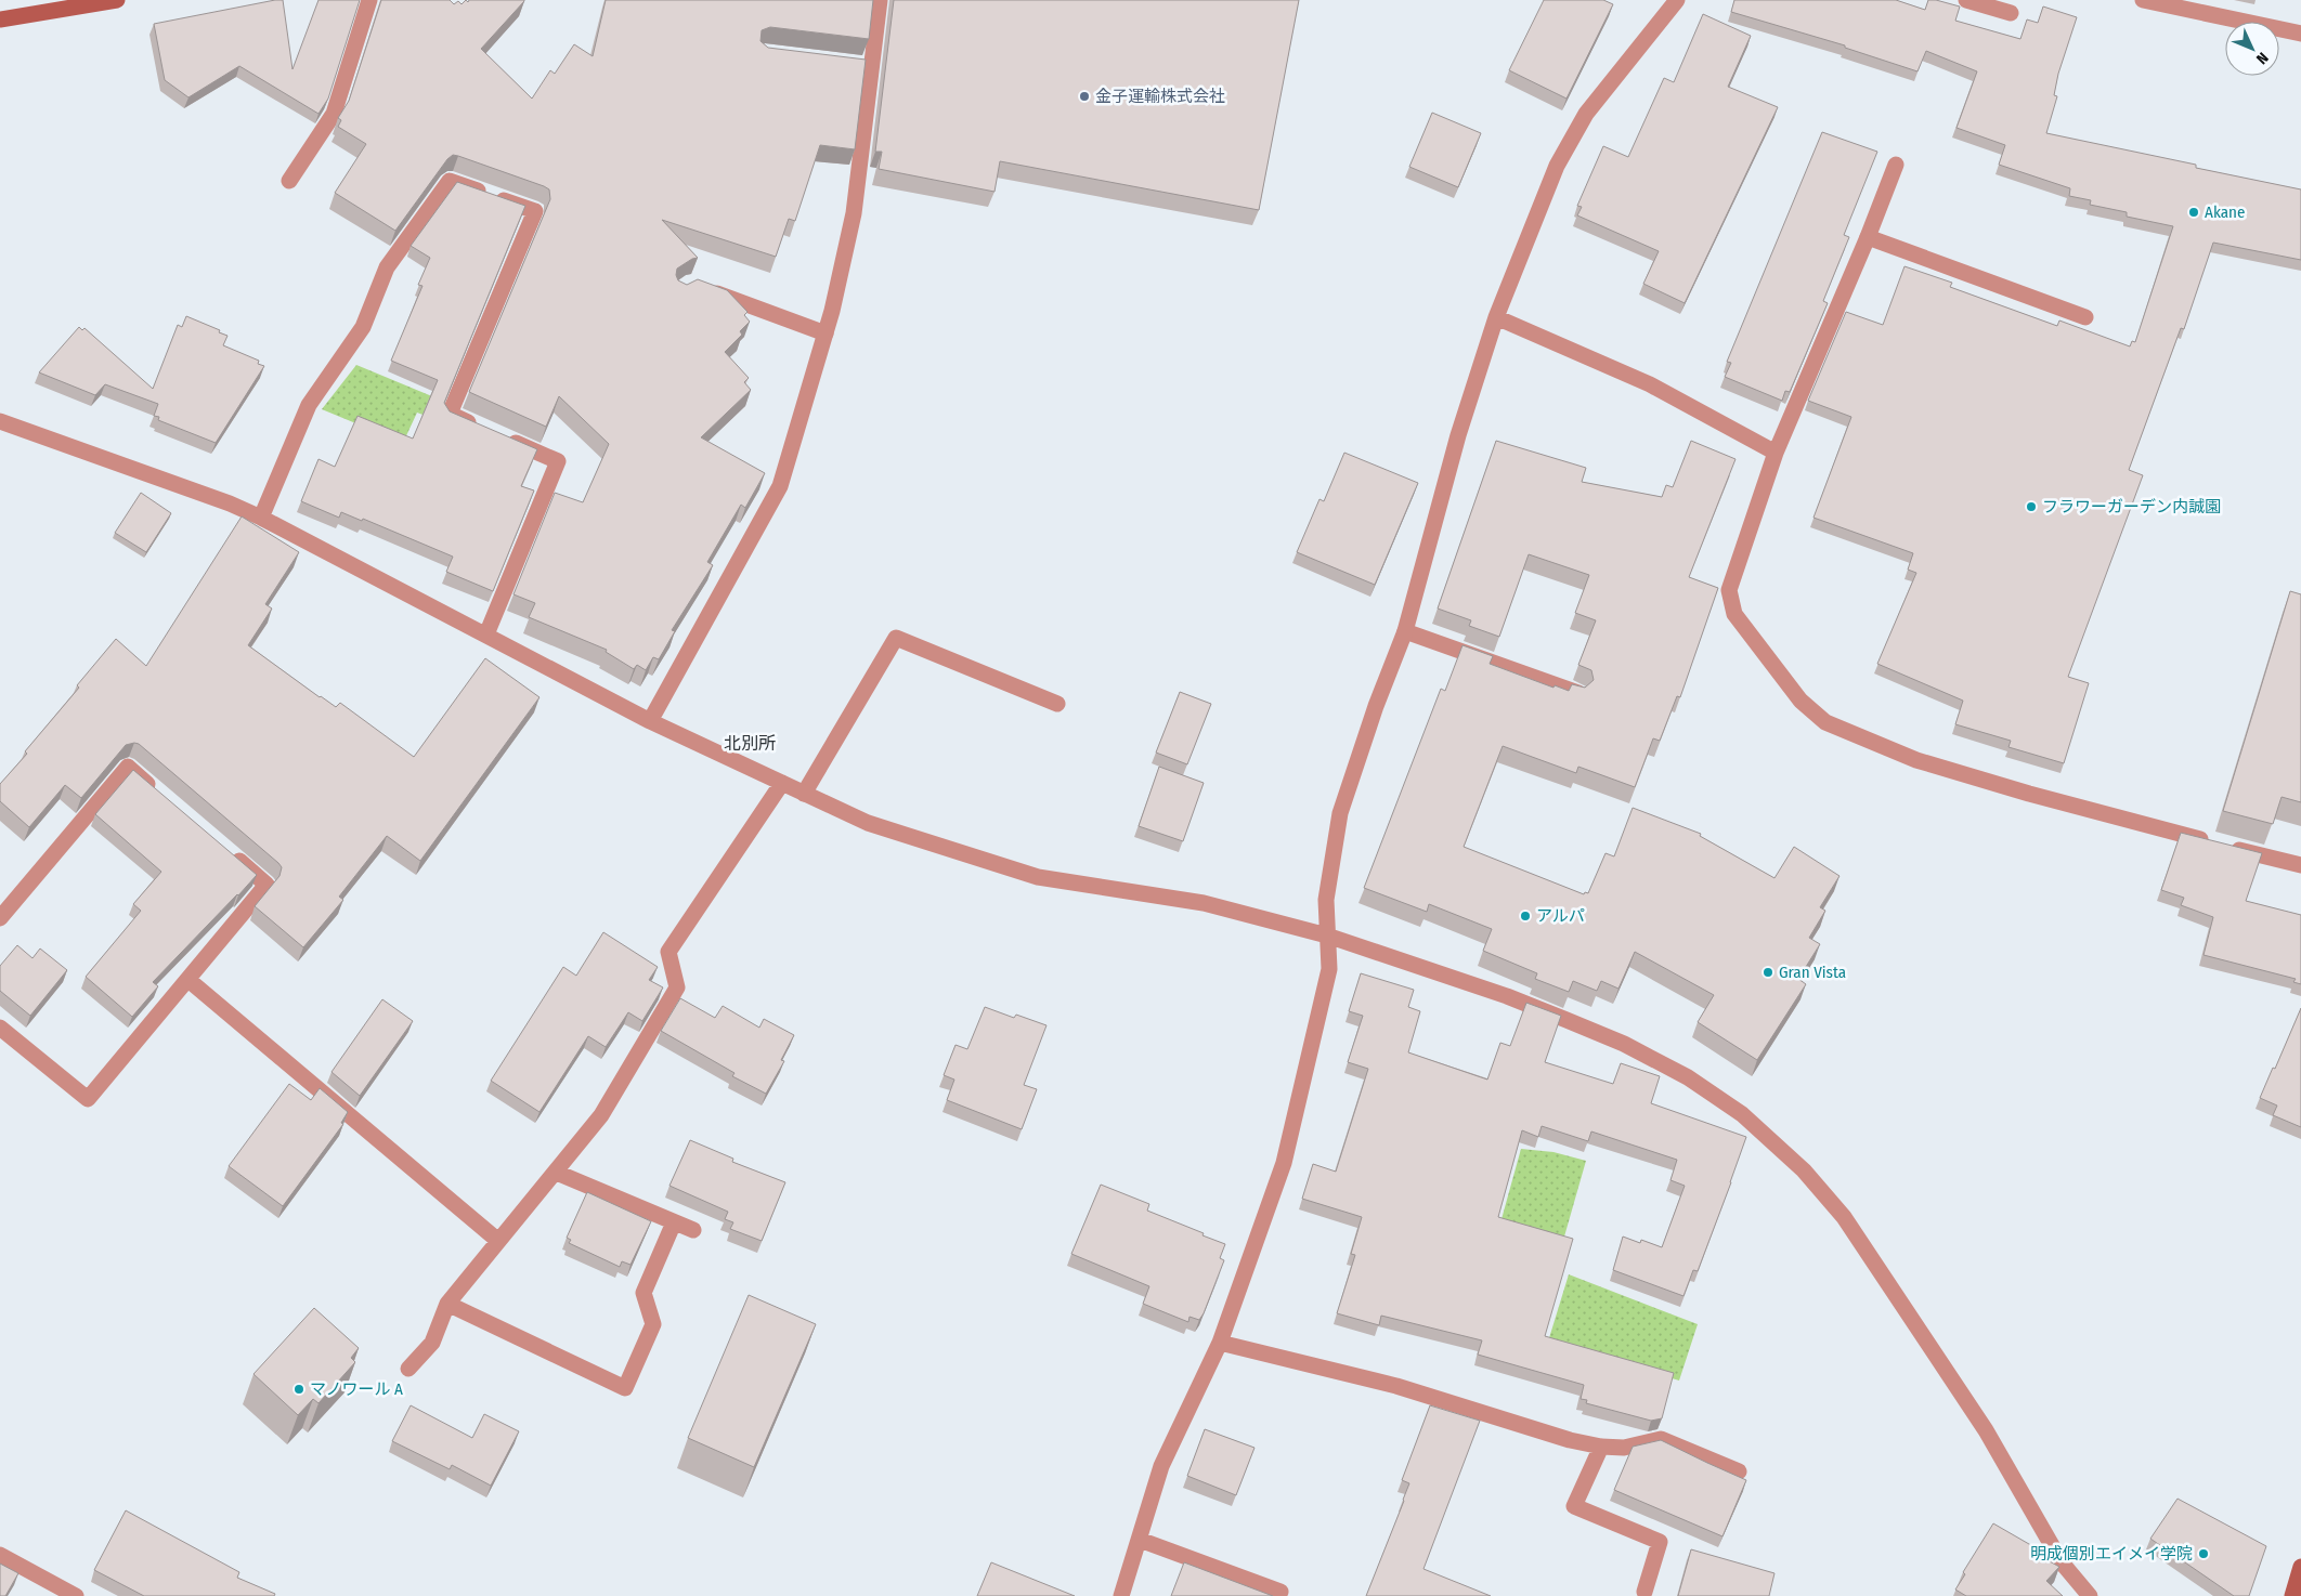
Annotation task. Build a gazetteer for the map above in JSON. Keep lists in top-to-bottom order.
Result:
{
  "districts": ["北別所"],
  "places": [
    "金子運輸株式会社",
    "Akane",
    "フラワーガーデン内誠園",
    "アルパ",
    "Gran Vista",
    "マノワール A",
    "明成個別エイメイ学院"
  ],
  "north": "bottom right"
}
